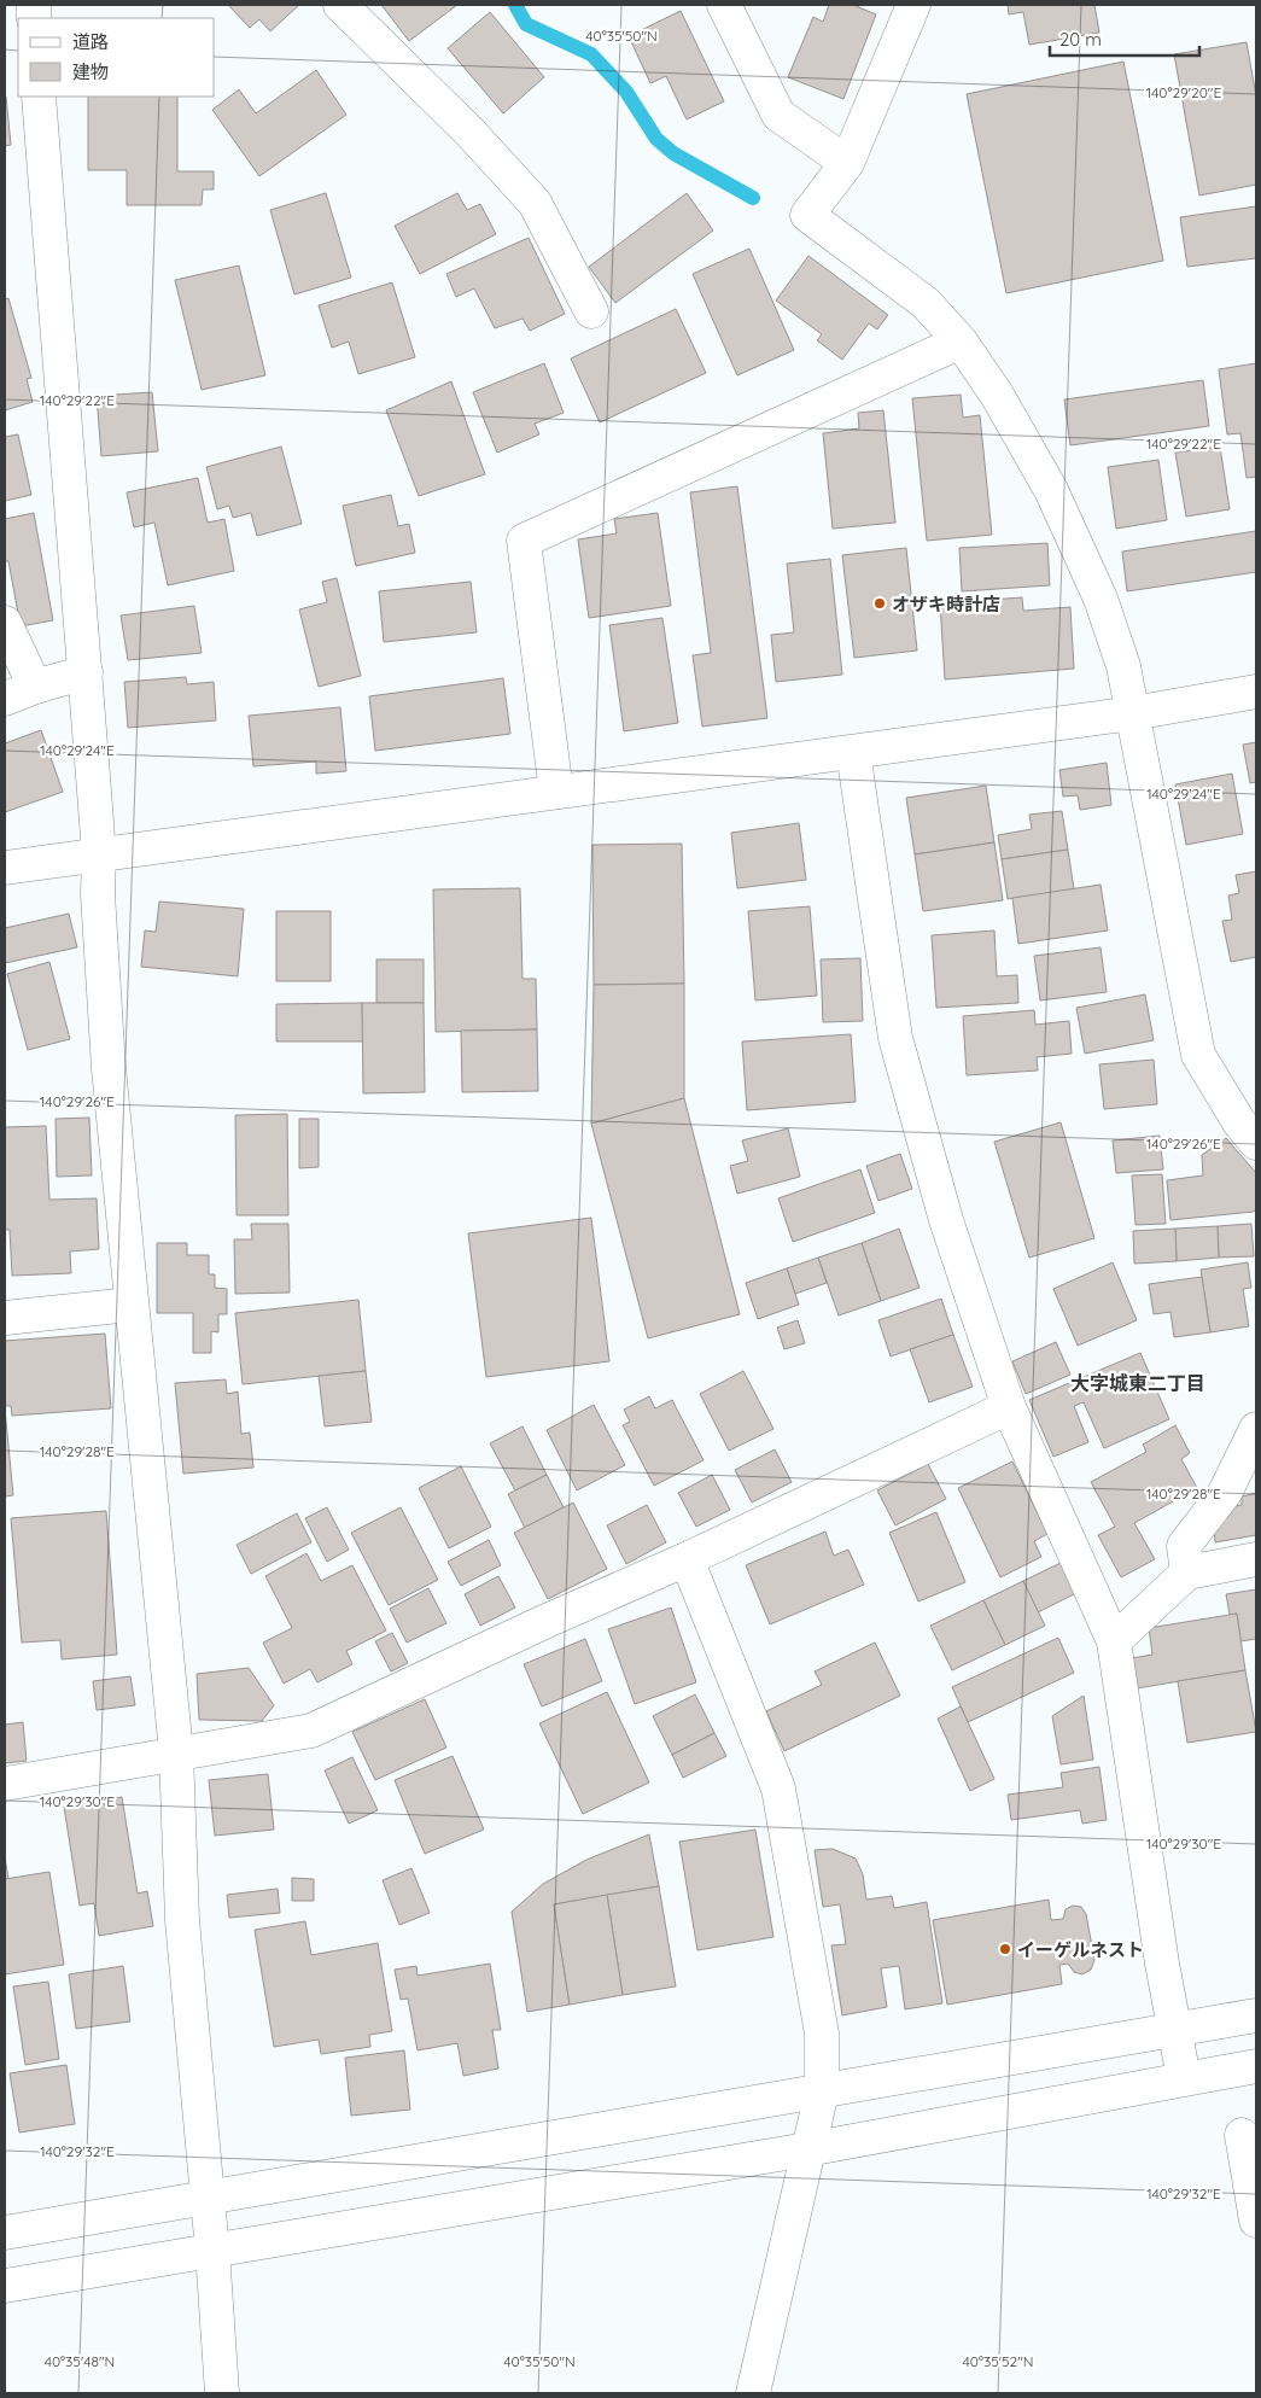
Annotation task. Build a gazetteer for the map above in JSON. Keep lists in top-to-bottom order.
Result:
{
  "districts": ["大字城東二丁目"],
  "places": ["オザキ時計店", "イーゲルネスト"],
  "legend": ["道路", "建物"],
  "scale_bar": "20 m",
  "coordinates": [
    "40°35'50\"N",
    "140°29'20\"E",
    "140°29'22\"E",
    "140°29'24\"E",
    "140°29'26\"E",
    "140°29'28\"E",
    "140°29'30\"E",
    "140°29'32\"E",
    "40°35'48\"N",
    "40°35'52\"N"
  ]
}
